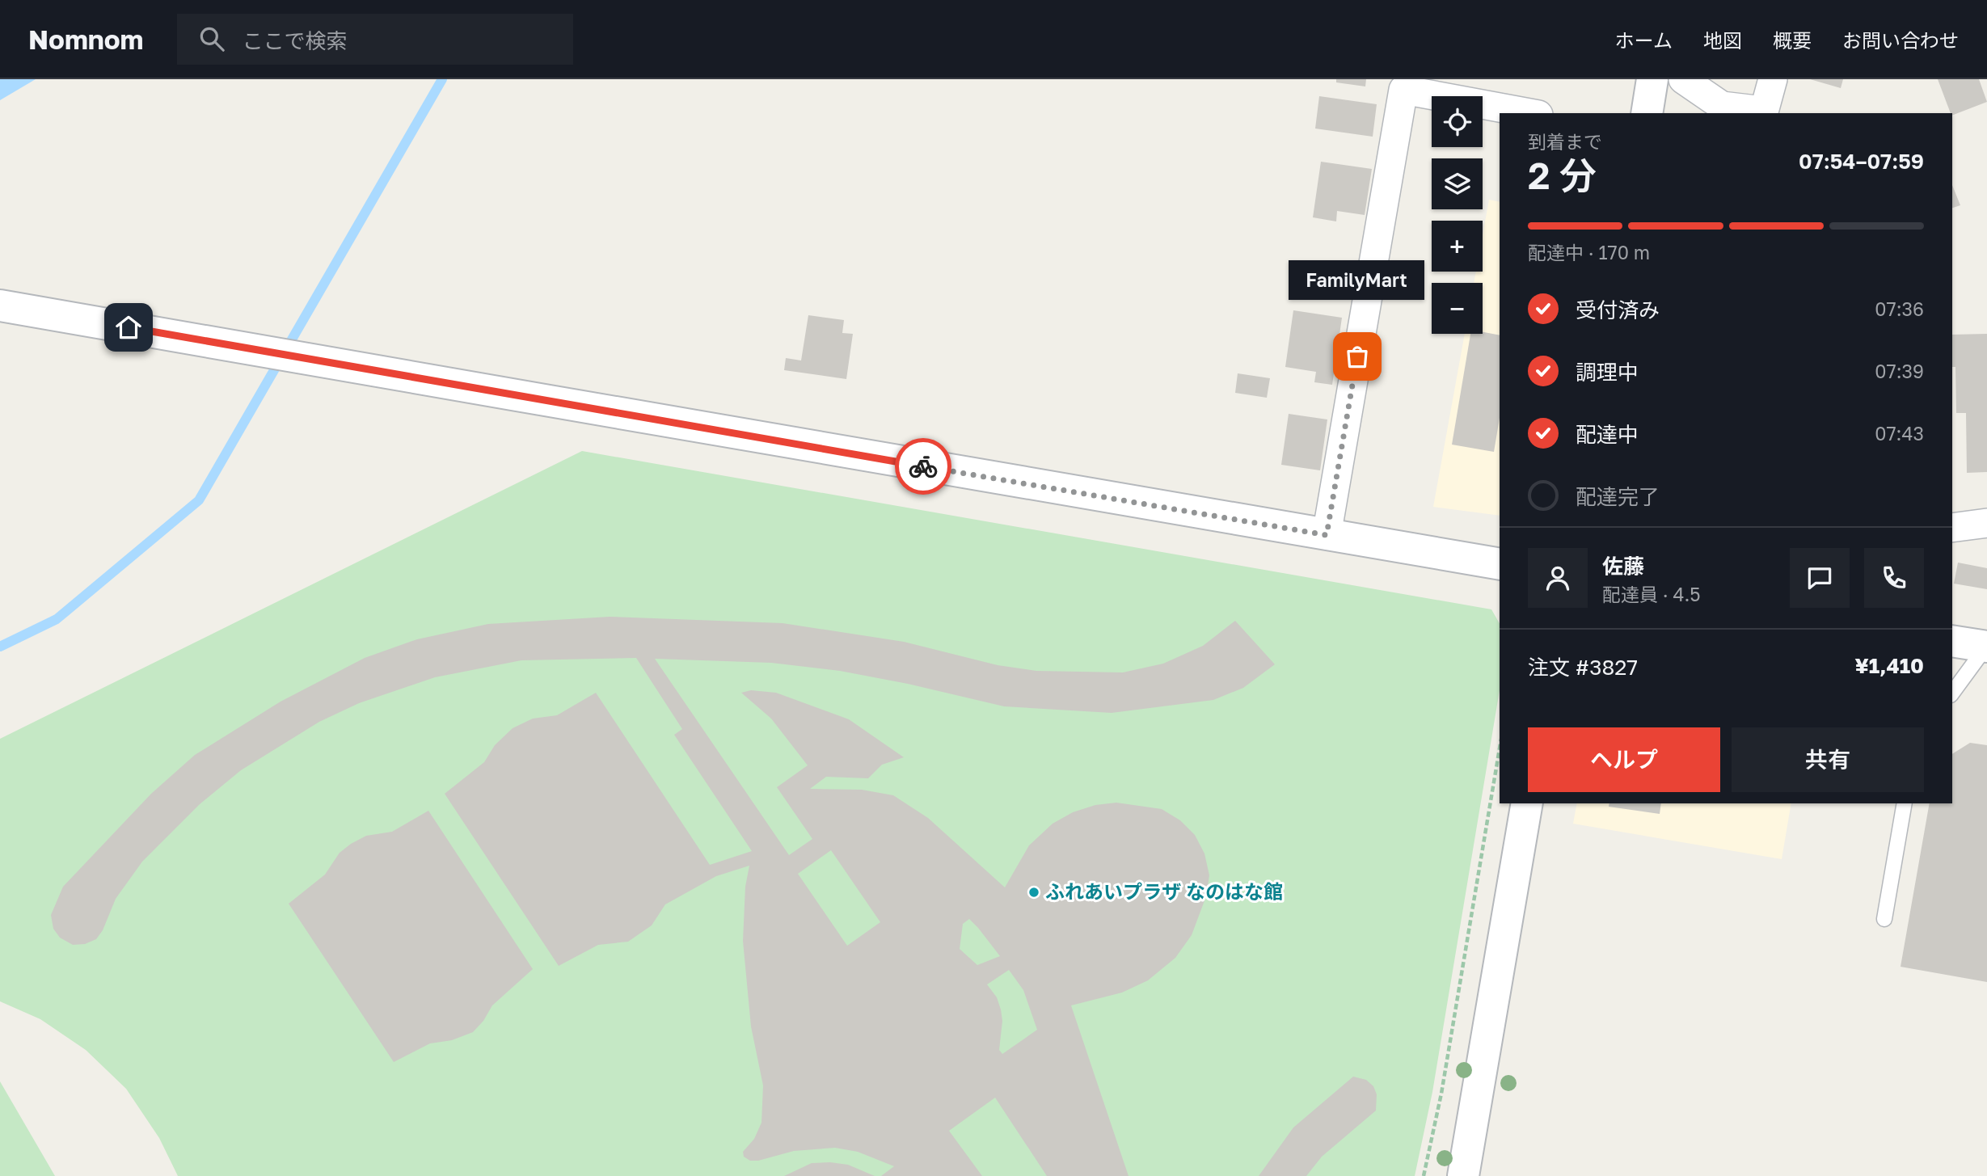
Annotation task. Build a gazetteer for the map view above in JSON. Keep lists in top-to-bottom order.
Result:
{
  "places": ["FamilyMart", "ふれあいプラザ なのはな館"],
  "page": {
    "header": "Nomnom",
    "search": "ここで検索",
    "nav": [
      "ホーム",
      "地図",
      "概要",
      "お問い合わせ"
    ],
    "map_buttons": ["+", "−"],
    "heading": ["2 分", "到着まで", "07:54–07:59"],
    "panel": [
      "佐藤",
      "配達員 · 4.5",
      "注文 #3827",
      "¥1,410"
    ],
    "bar": "配達中 · 170 m",
    "bubble": "FamilyMart",
    "list": [
      ["受付済み", "07:36"],
      ["調理中", "07:39"],
      ["配達中", "07:43"],
      "配達完了"
    ],
    "buttons": ["ヘルプ", "共有"]
  }
}
